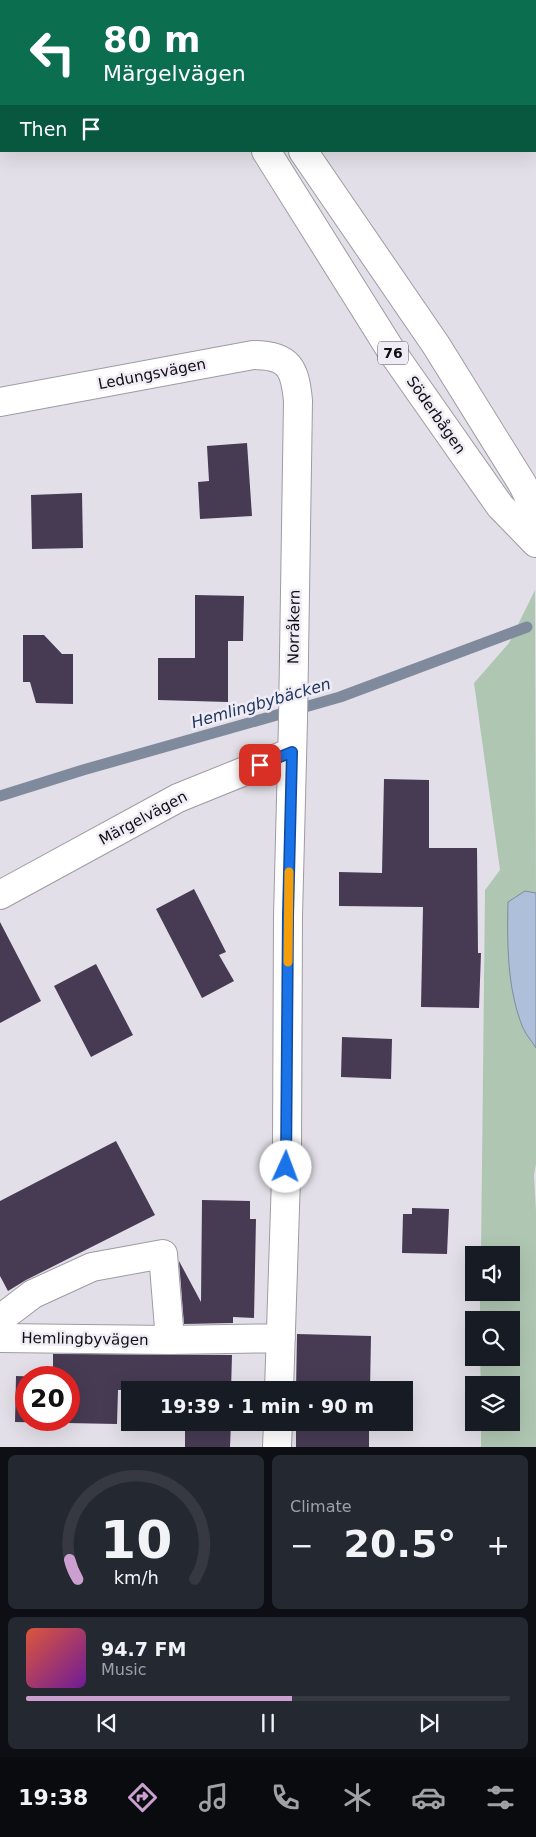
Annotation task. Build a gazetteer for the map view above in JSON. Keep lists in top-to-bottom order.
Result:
{
  "streets": {
    "street": [
      "76",
      "Ledungsvägen",
      "Söderbågen",
      "Norråkern",
      "Märgelvägen",
      "Hemlingbyvägen"
    ]
  },
  "crossings": [
    ["Ledungsvägen", "Norråkern"],
    ["Norråkern", "Märgelvägen"],
    ["Norråkern", "Hemlingbyvägen"]
  ],
  "water": ["Hemlingbybäcken"],
  "page": {
    "turn": ["80 m", "Märgelvägen"],
    "then": "Then",
    "limit": "20",
    "trip": "19:39 · 1 min · 90 m",
    "tile": "Climate",
    "heat": ["−", "20.5°", "+"],
    "song": ["94.7 FM", "Music"],
    "tabs": "19:38",
    "gauge": ["10", "km/h"]
  }
}
